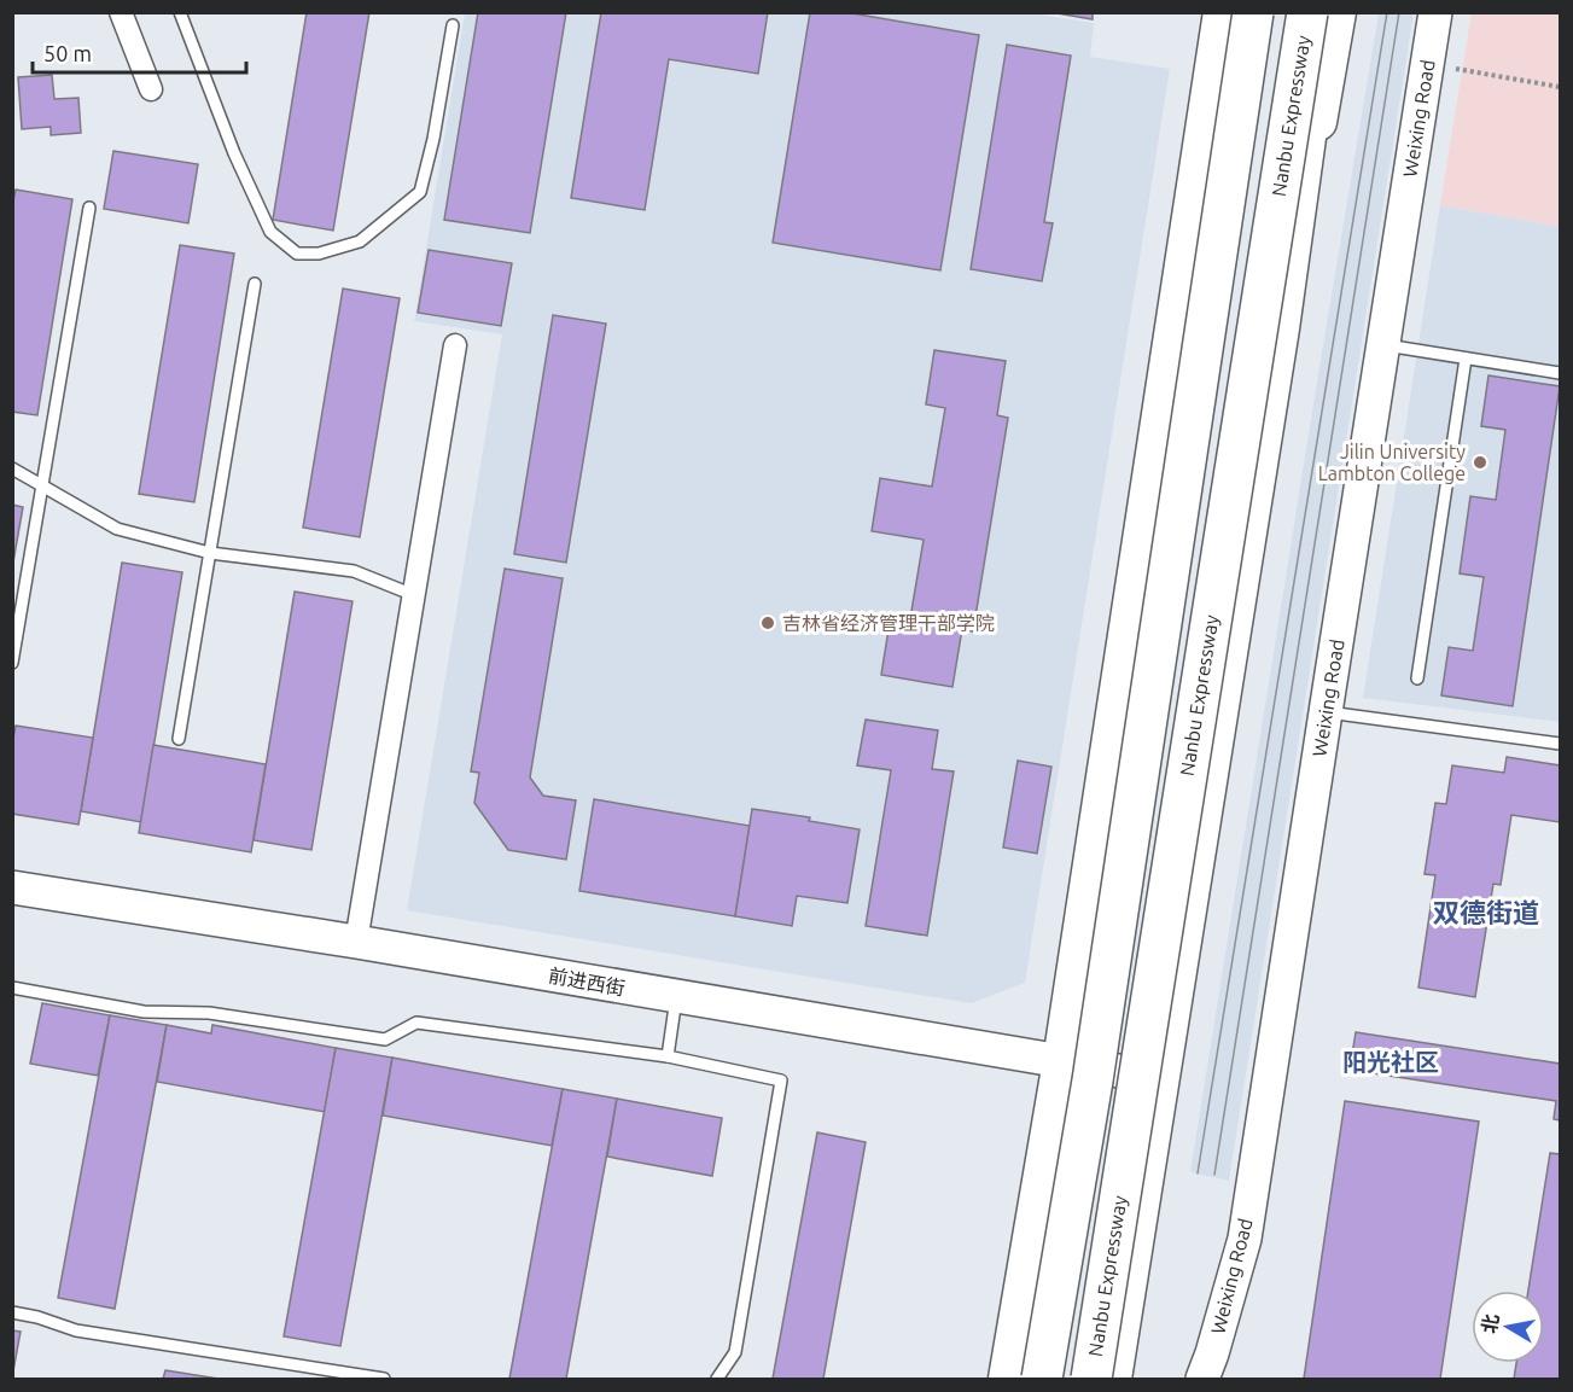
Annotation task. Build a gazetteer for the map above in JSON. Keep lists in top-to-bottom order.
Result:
{
  "streets": {
    "highway": ["Nanbu Expressway"],
    "main road": ["Weixing Road", "前进西街"]
  },
  "districts": ["双德街道", "阳光社区"],
  "places": ["Jilin University Lambton College", "吉林省经济管理干部学院"],
  "scale_bar": "50 m",
  "north": "left"
}
